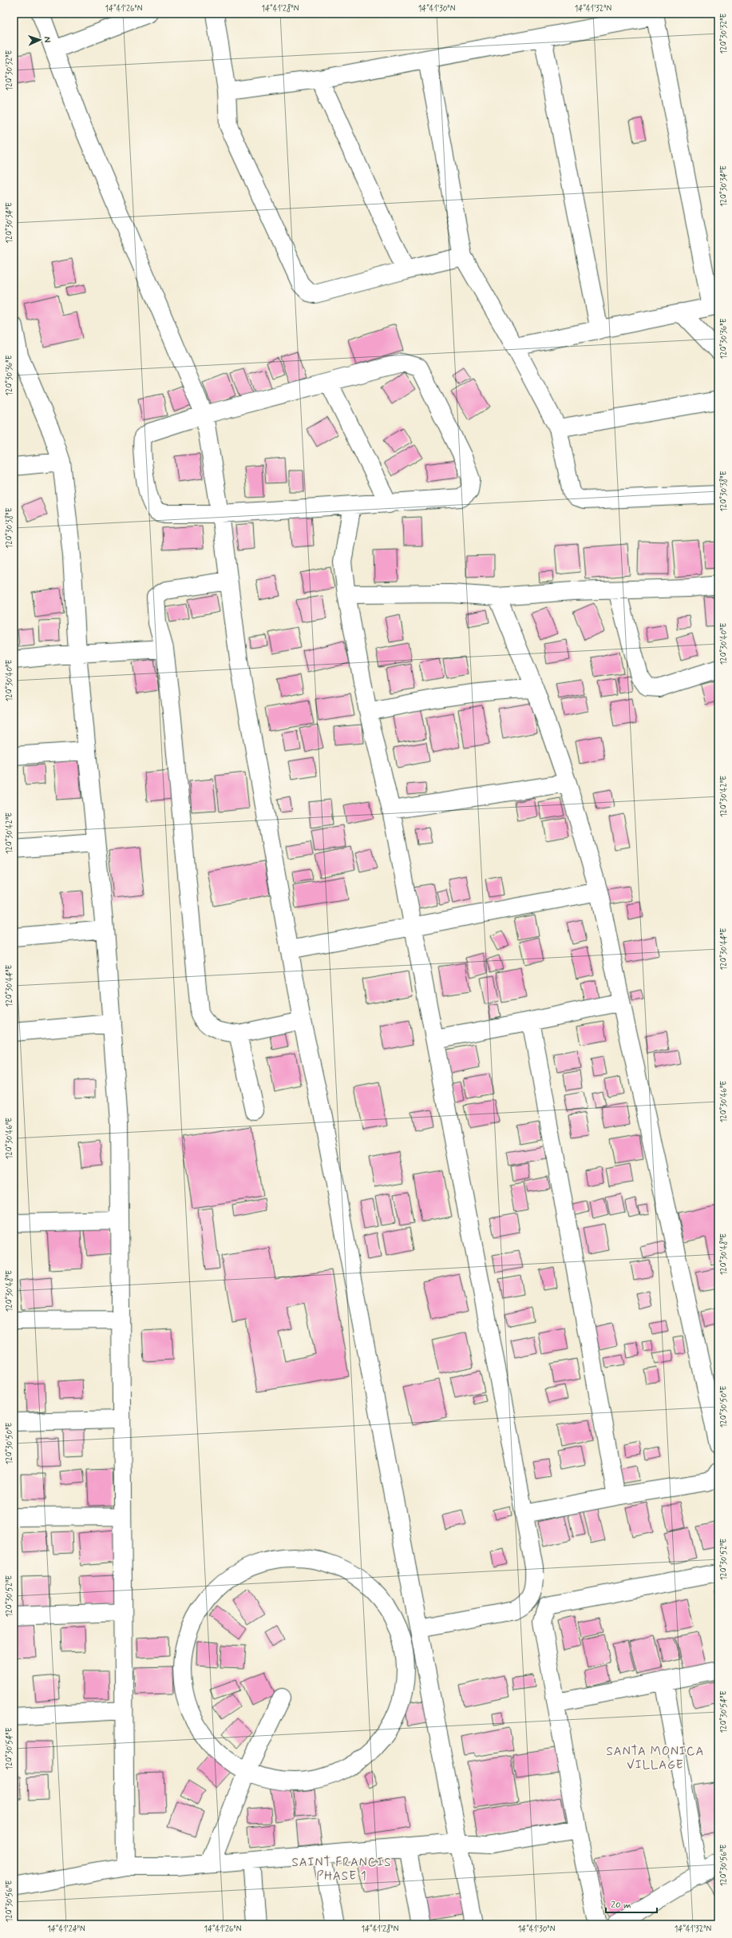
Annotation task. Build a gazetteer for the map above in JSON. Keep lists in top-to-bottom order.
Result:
{
  "districts": ["SANTA MONICA VILLAGE", "SAINT FRANCIS PHASE 1"],
  "scale_bar": "20 m",
  "north": "right",
  "coordinates": [
    "14°41'26\"N",
    "14°41'28\"N",
    "14°41'30\"N",
    "14°41'32\"N",
    "120°30'32\"E",
    "120°30'34\"E",
    "120°30'36\"E",
    "120°30'38\"E",
    "120°30'40\"E",
    "120°30'42\"E",
    "120°30'44\"E",
    "120°30'46\"E",
    "120°30'48\"E",
    "120°30'50\"E",
    "120°30'52\"E",
    "120°30'54\"E",
    "120°30'56\"E",
    "14°41'24\"N"
  ]
}
